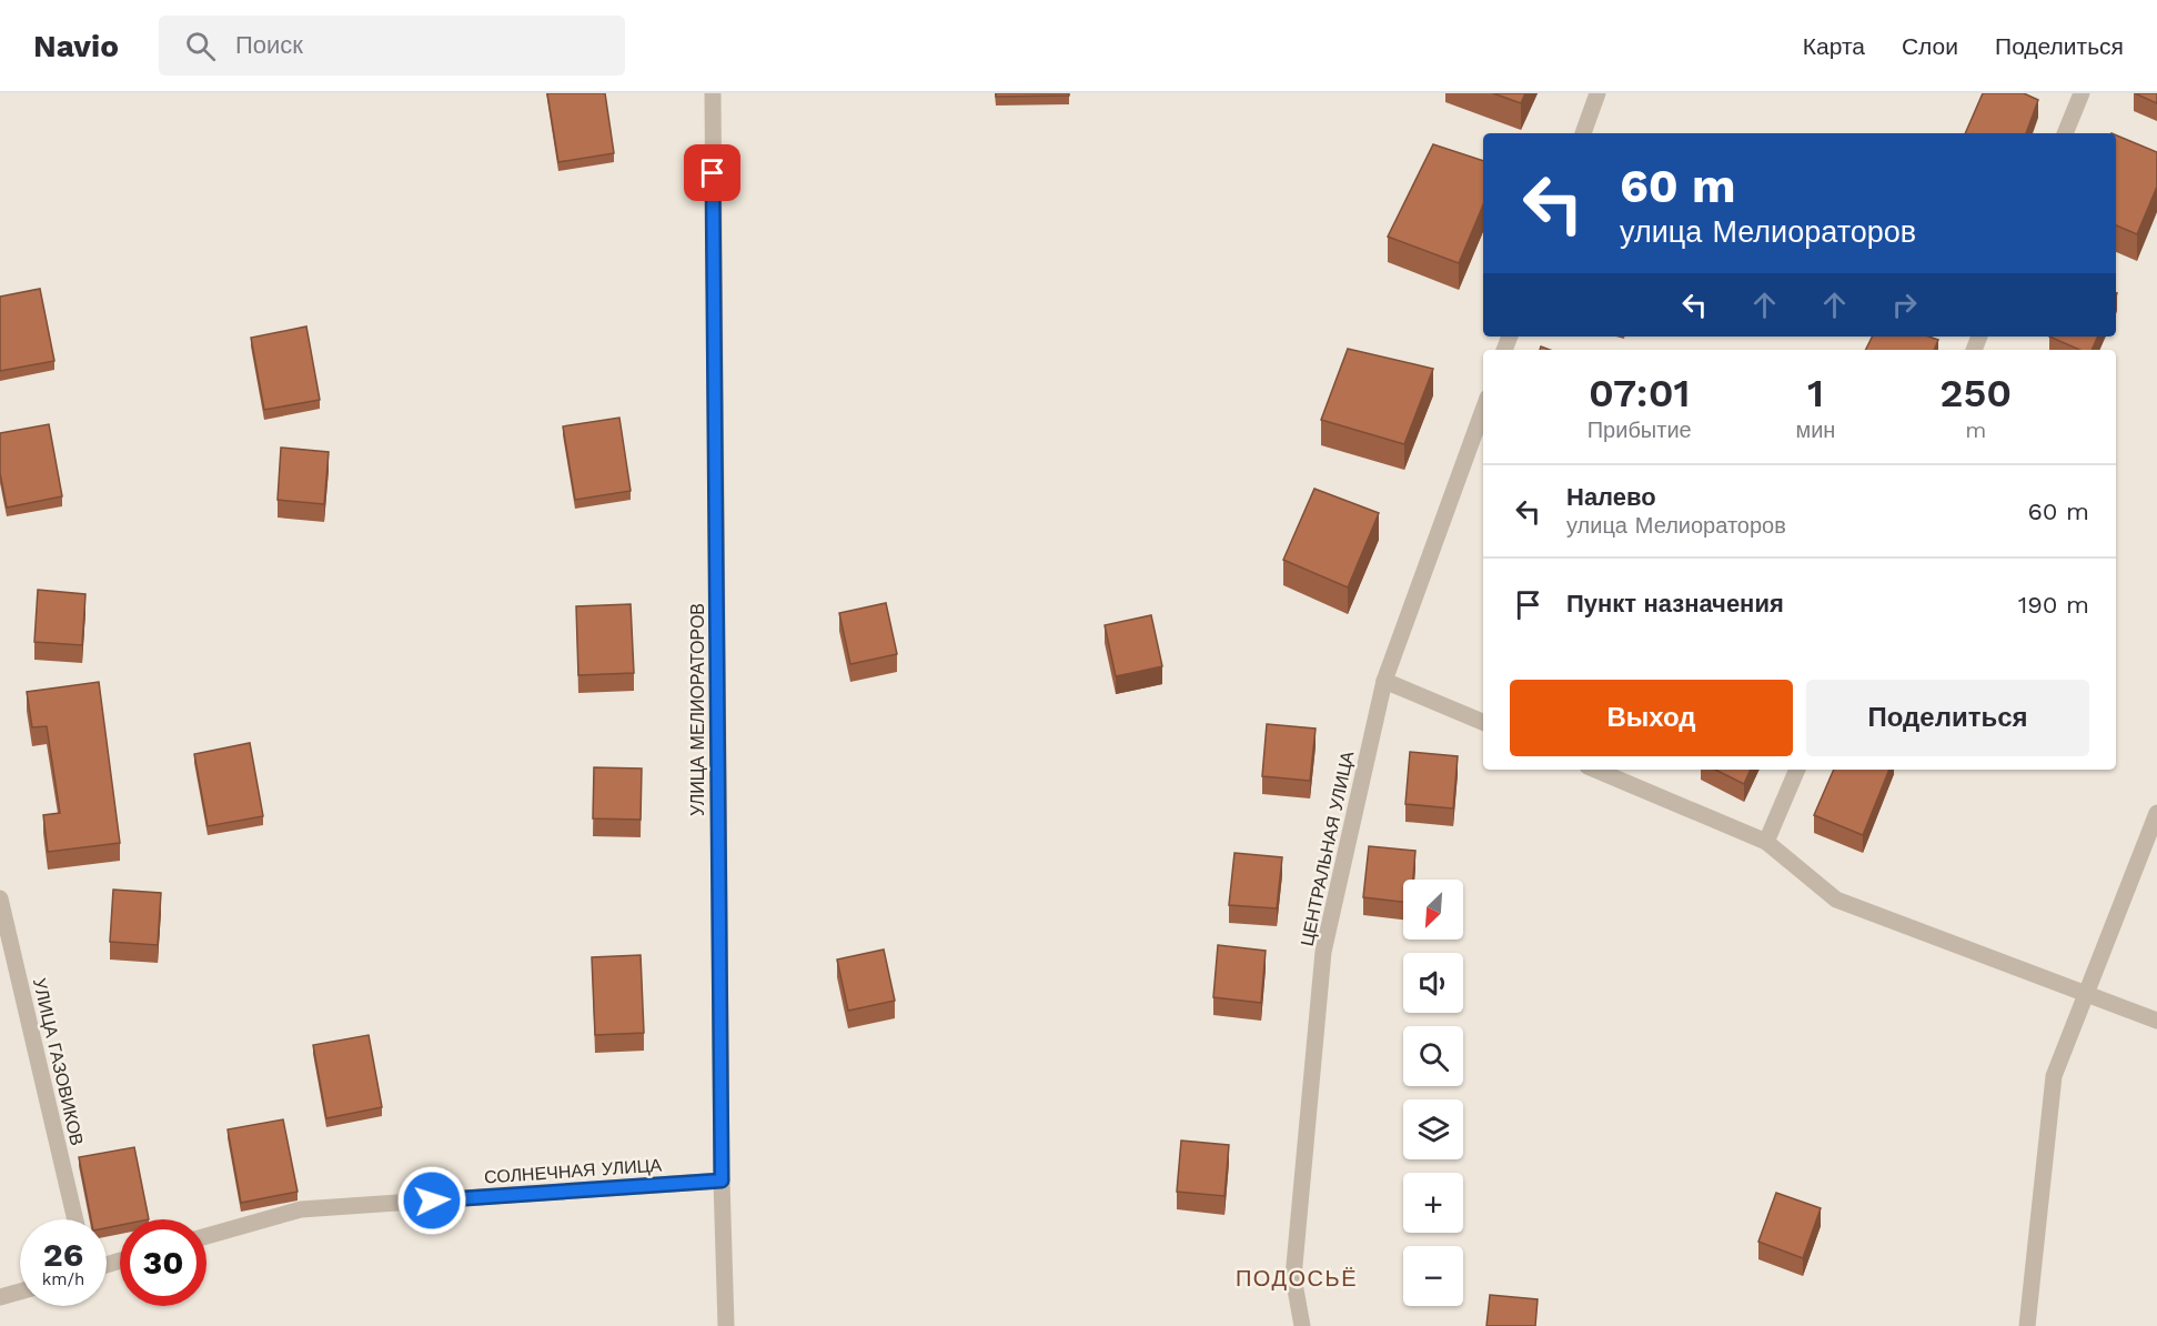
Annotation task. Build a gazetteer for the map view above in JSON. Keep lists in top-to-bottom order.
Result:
{
  "streets": {
    "street": [
      "УЛИЦА МЕЛИОРАТОРОВ",
      "ЦЕНТРАЛЬНАЯ УЛИЦА",
      "УЛИЦА ГАЗОВИКОВ",
      "СОЛНЕЧНАЯ УЛИЦА"
    ]
  },
  "crossings": [
    ["УЛИЦА МЕЛИОРАТОРОВ", "СОЛНЕЧНАЯ УЛИЦА"]
  ],
  "districts": ["ПОДОСЬЁ"],
  "north": "bottom left",
  "page": {
    "header": "Navio",
    "search": "Поиск",
    "nav": ["Карта", "Слои", "Поделиться"],
    "turn": ["60 m", "улица Мелиораторов"],
    "eta": [
      "07:01",
      "Прибытие",
      "1",
      "мин",
      "250",
      "m"
    ],
    "list": [
      {
        "name": "Налево",
        "note": "улица Мелиораторов",
        "value": "60 m"
      },
      {
        "name": "Пункт назначения",
        "value": "190 m"
      }
    ],
    "buttons": ["Выход", "Поделиться"],
    "map_buttons": ["+", "−"],
    "speed": "26 km/h",
    "limit": "30"
  }
}
